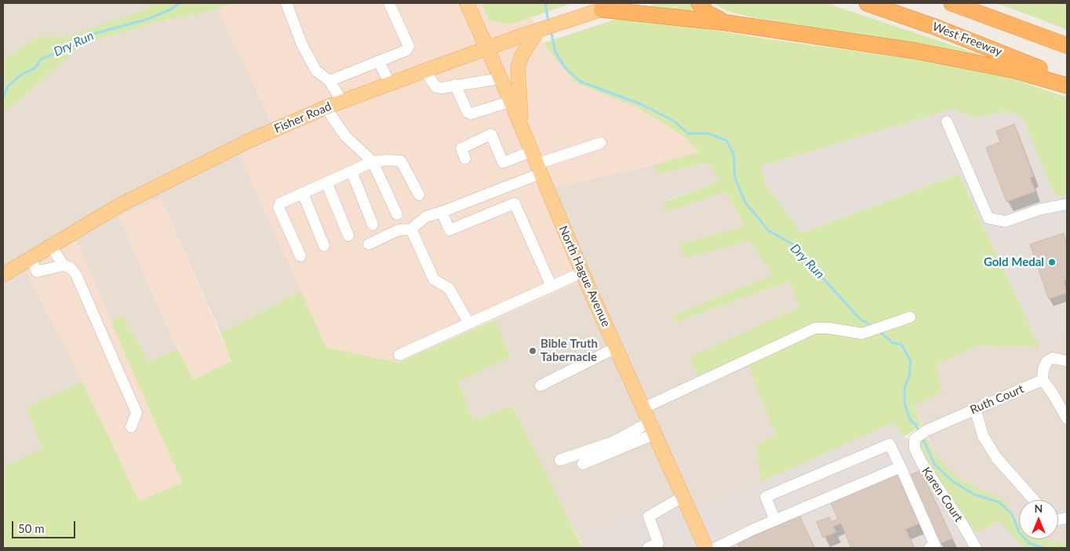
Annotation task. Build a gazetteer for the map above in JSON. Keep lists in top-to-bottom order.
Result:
{
  "streets": {
    "highway": ["West Freeway"],
    "main road": ["Fisher Road", "North Hague Avenue"],
    "street": ["Ruth Court", "Karen Court"]
  },
  "crossings": [
    ["Fisher Road", "North Hague Avenue"],
    ["Ruth Court", "Karen Court"]
  ],
  "water": ["Dry Run"],
  "places": ["Gold Medal", "Bible Truth Tabernacle"],
  "scale_bar": "50 m",
  "north": "top"
}
